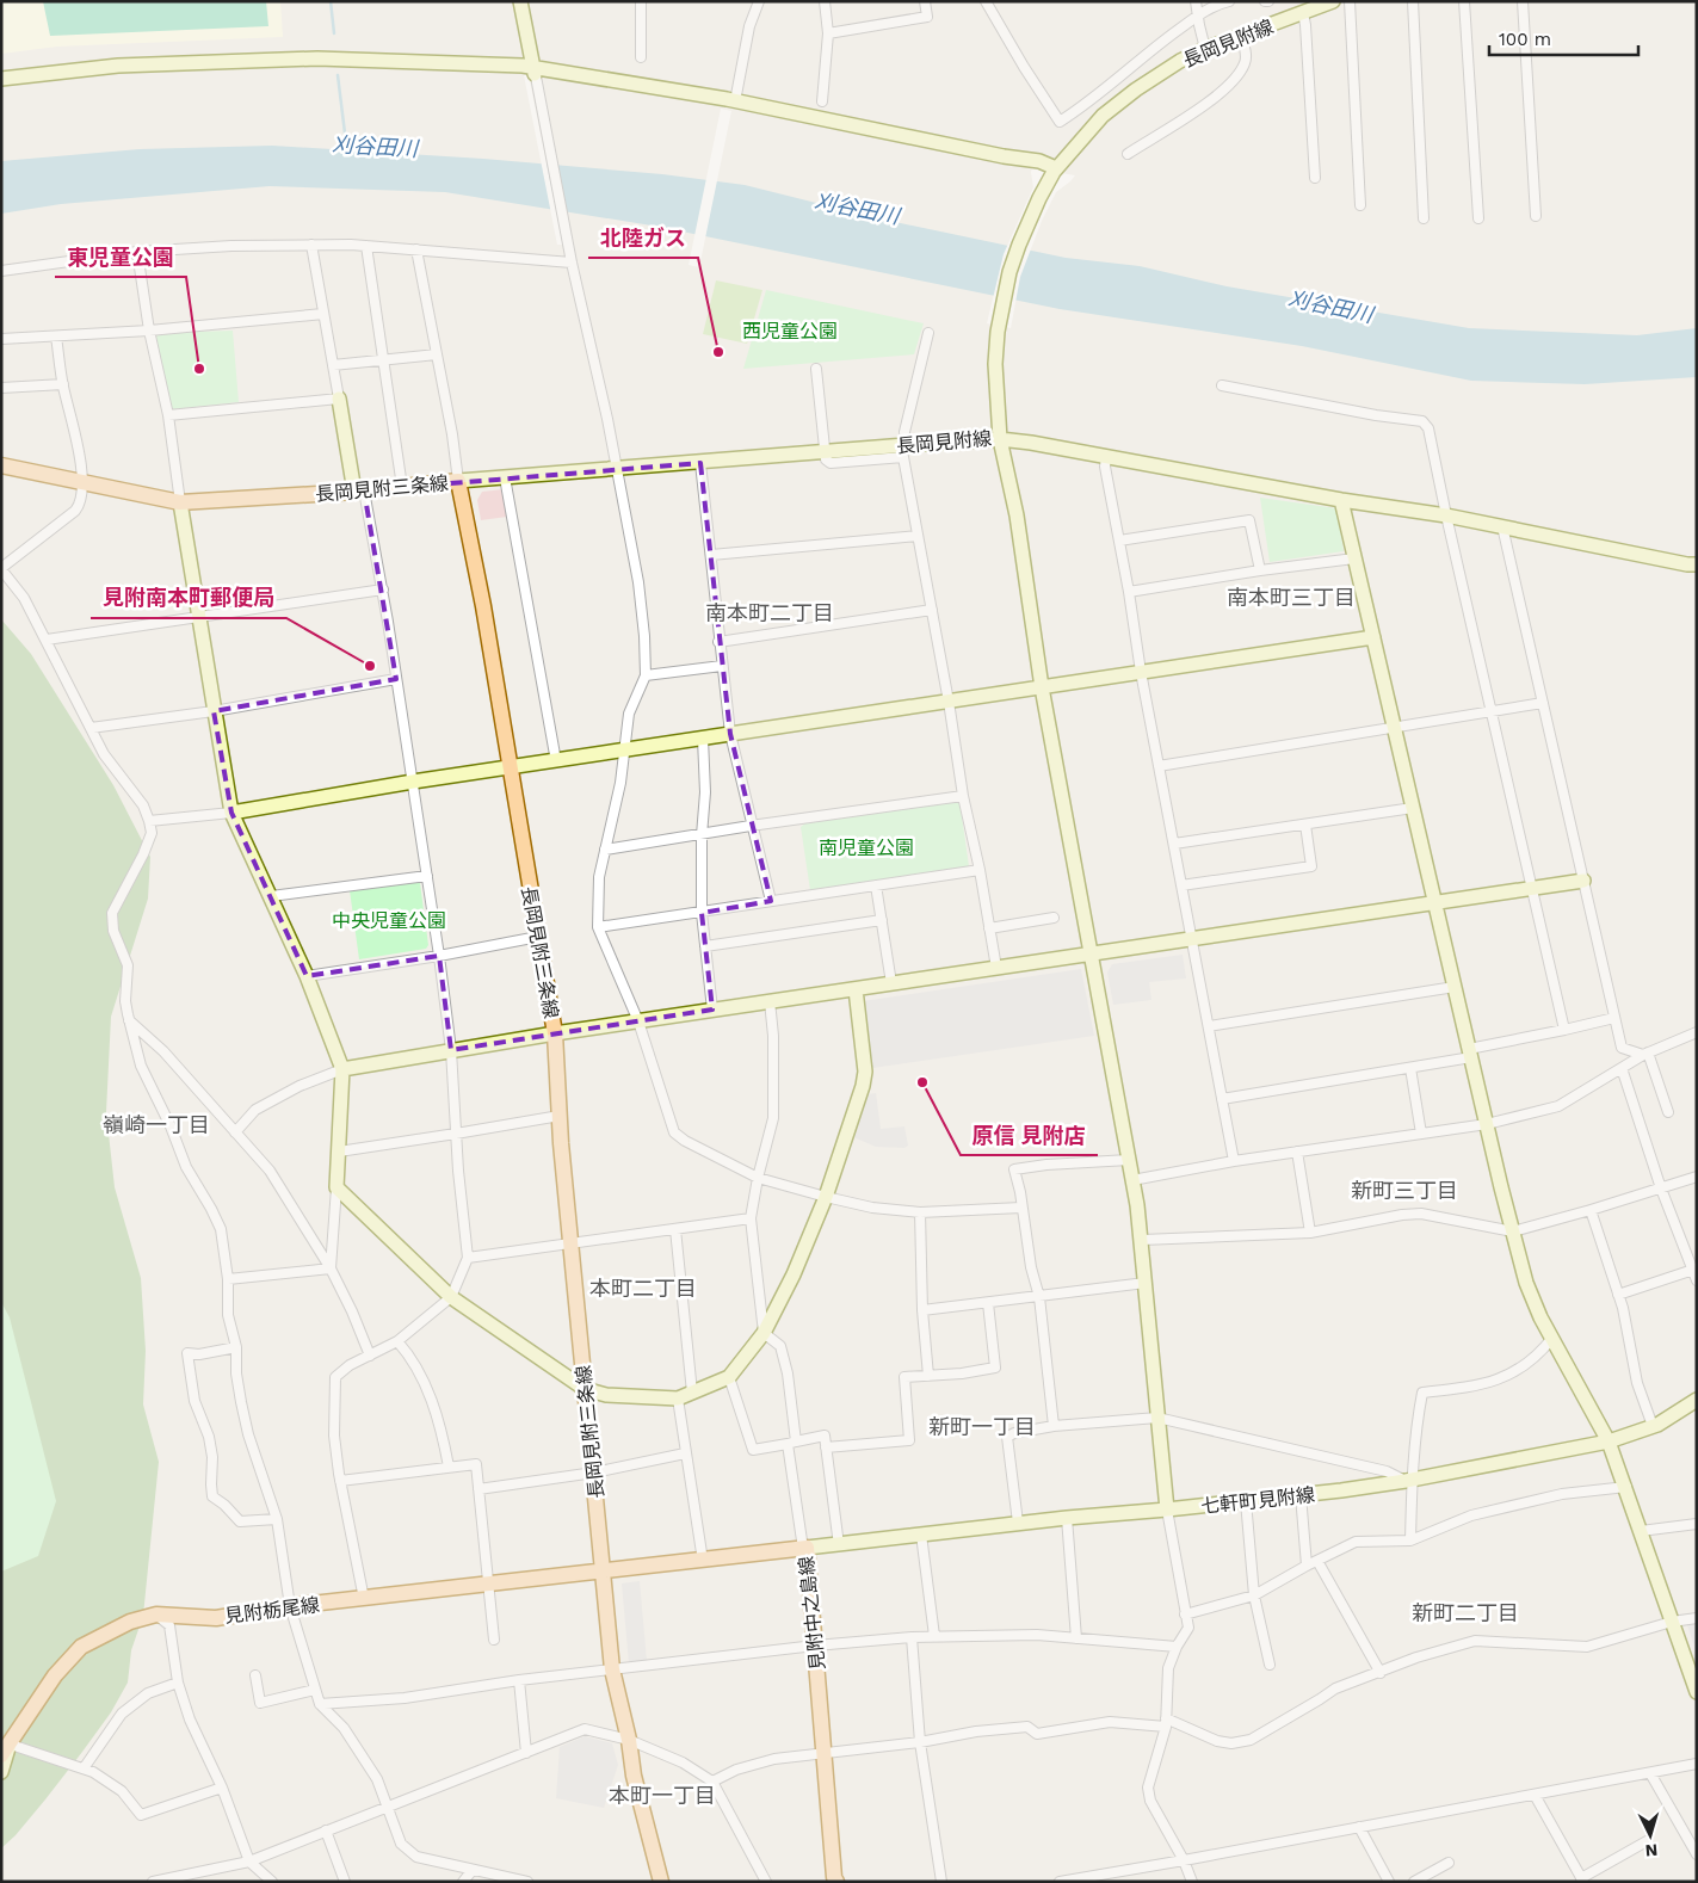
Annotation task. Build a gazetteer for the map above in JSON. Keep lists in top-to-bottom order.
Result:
{
  "streets": {
    "main road": ["長岡見附三条線", "見附栃尾線", "見附中之島線"],
    "street": ["長岡見附線", "七軒町見附線"]
  },
  "crossings": [
    ["長岡見附線", "長岡見附三条線"],
    ["長岡見附三条線", "見附栃尾線"],
    ["長岡見附三条線", "見附中之島線"],
    ["七軒町見附線", "見附中之島線"],
    ["見附栃尾線", "見附中之島線"]
  ],
  "districts": [
    "南本町三丁目",
    "南本町二丁目",
    "嶺崎一丁目",
    "新町三丁目",
    "本町二丁目",
    "新町一丁目",
    "新町二丁目",
    "本町一丁目"
  ],
  "water": ["刈谷田川"],
  "parks": ["西児童公園", "南児童公園", "中央児童公園"],
  "places": [
    "北陸ガス",
    "東児童公園",
    "見附南本町郵便局",
    "原信 見附店"
  ],
  "scale_bar": "100 m",
  "north": "bottom"
}
